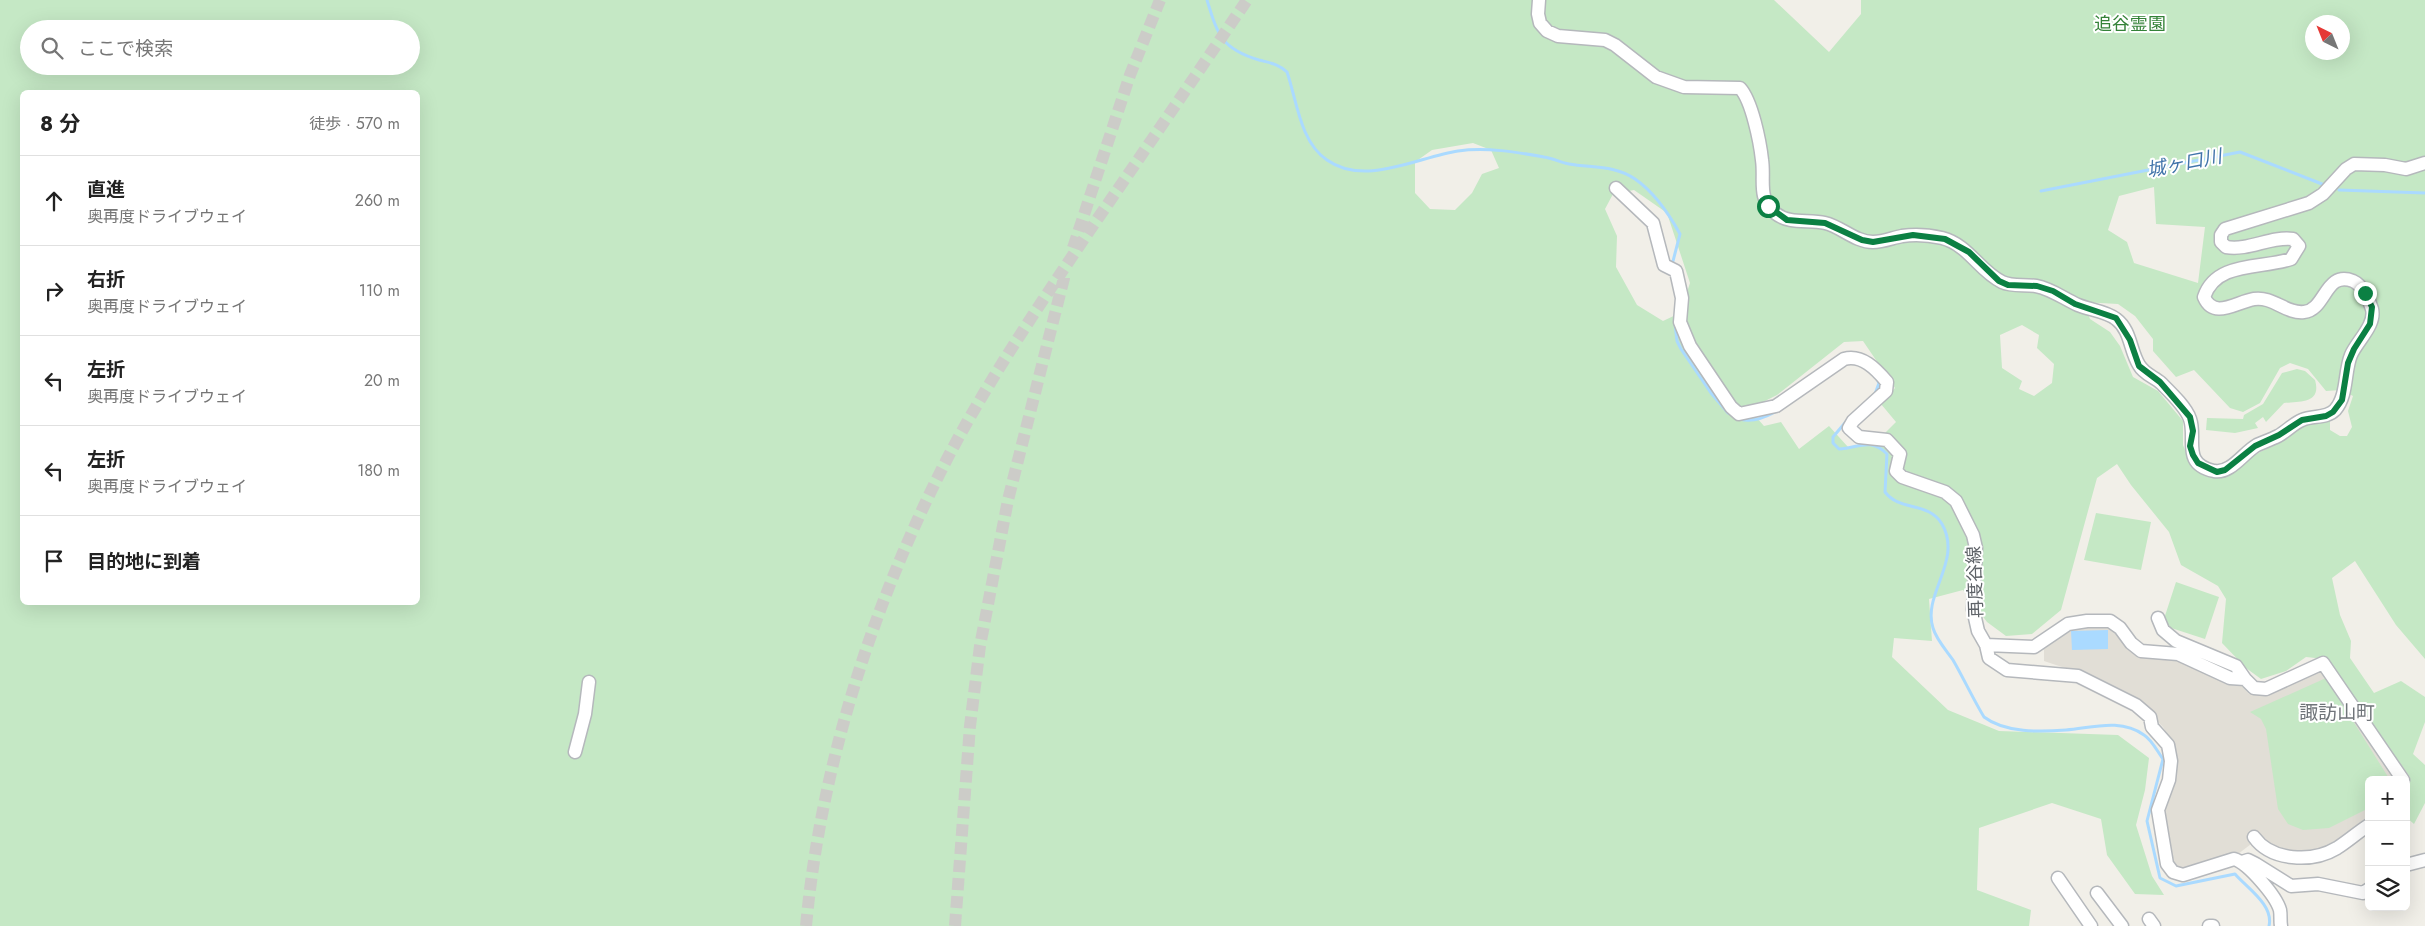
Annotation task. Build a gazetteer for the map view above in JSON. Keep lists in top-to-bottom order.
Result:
{
  "streets": {
    "street": ["再度谷線"]
  },
  "districts": ["諏訪山町"],
  "water": ["城ヶ口川"],
  "parks": ["追谷霊園"],
  "north": "top left",
  "page": {
    "search": "ここで検索",
    "heading": ["8 分", "徒歩 · 570 m"],
    "list": [
      ["直進", "奥再度ドライブウェイ", "260 m"],
      ["右折", "奥再度ドライブウェイ", "110 m"],
      ["左折", "奥再度ドライブウェイ", "20 m"],
      ["左折", "奥再度ドライブウェイ", "180 m"],
      "目的地に到着"
    ],
    "map_buttons": ["+", "−"]
  }
}
